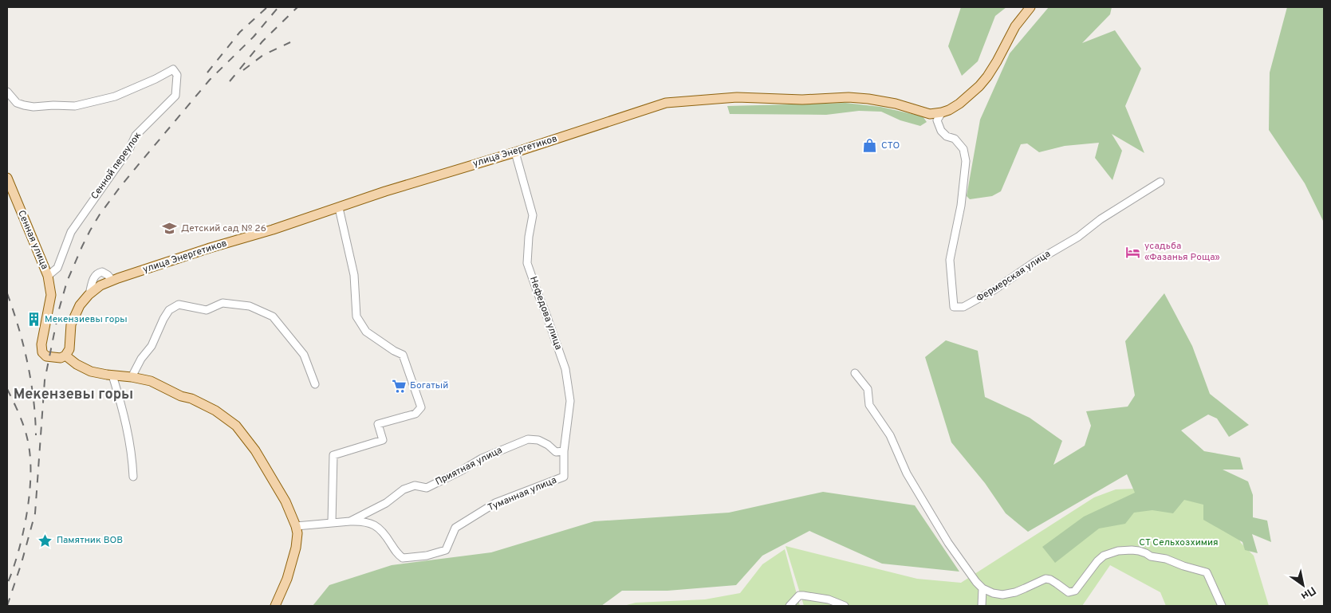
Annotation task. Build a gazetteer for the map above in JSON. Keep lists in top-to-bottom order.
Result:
{
  "streets": {
    "main road": ["улица Энергетиков", "Сенная улица"],
    "street": [
      "Сенной переулок",
      "Фермерская улица",
      "Нефедова улица",
      "Приятная улица",
      "Туманная улица"
    ]
  },
  "crossings": [
    ["улица Энергетиков", "Сенная улица"],
    ["улица Энергетиков", "Фермерская улица"],
    ["улица Энергетиков", "Нефедова улица"],
    ["Сенной переулок", "Сенная улица"],
    ["Нефедова улица", "Приятная улица"],
    ["Нефедова улица", "Туманная улица"],
    ["Приятная улица", "Туманная улица"]
  ],
  "districts": ["Мекензевы горы"],
  "parks": ["СТ Сельхозхимия"],
  "places": {
    "shop": ["СТО"],
    "school or university": ["Детский сад № 26"],
    "hotel": ["усадьба «Фазанья Роща»"],
    "building": ["Мекензиевы горы"],
    "supermarket": ["Богатый"],
    "place": ["Памятник ВОВ"]
  },
  "north": "bottom right"
}
